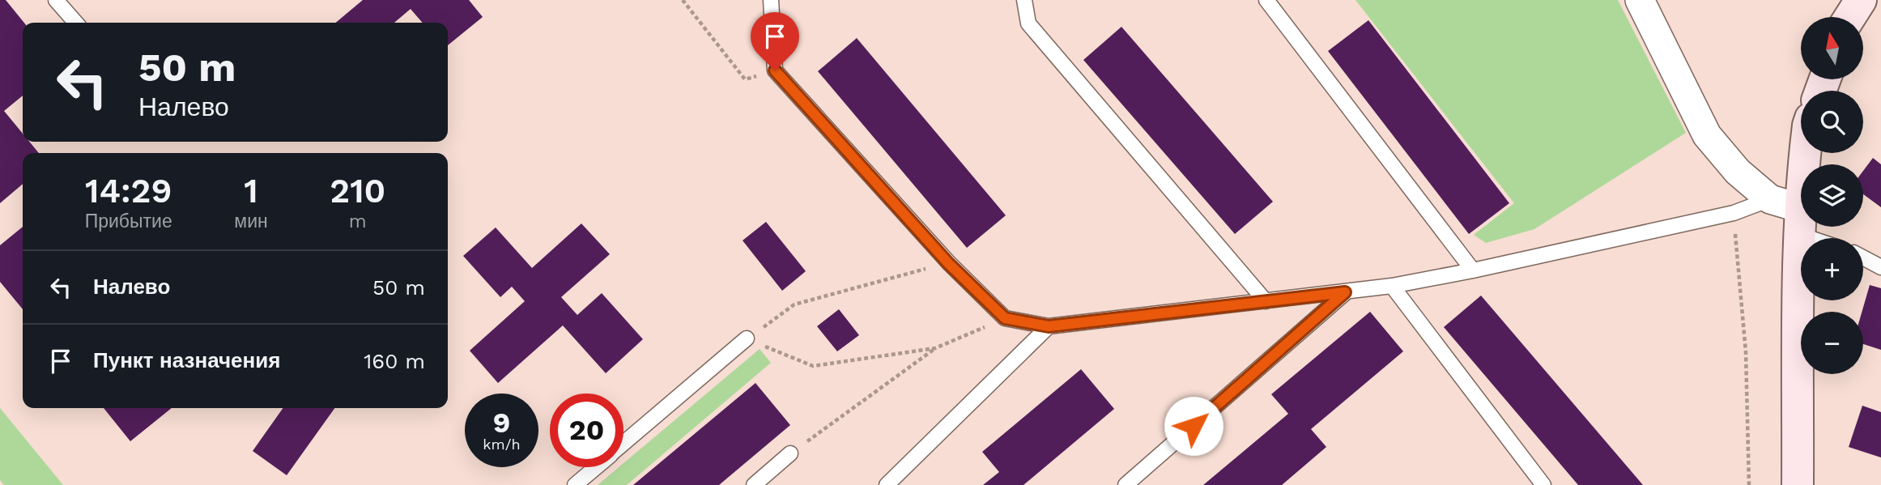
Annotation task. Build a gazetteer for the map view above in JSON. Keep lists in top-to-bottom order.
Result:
{
  "north": "top",
  "page": {
    "map_buttons": ["+", "−"],
    "turn": ["50 m", "Налево"],
    "eta": [
      "14:29",
      "Прибытие",
      "1",
      "мин",
      "210",
      "m"
    ],
    "list": [
      {
        "name": "Налево",
        "value": "50 m"
      },
      {
        "name": "Пункт назначения",
        "value": "160 m"
      }
    ],
    "speed": "9 km/h",
    "limit": "20"
  }
}
